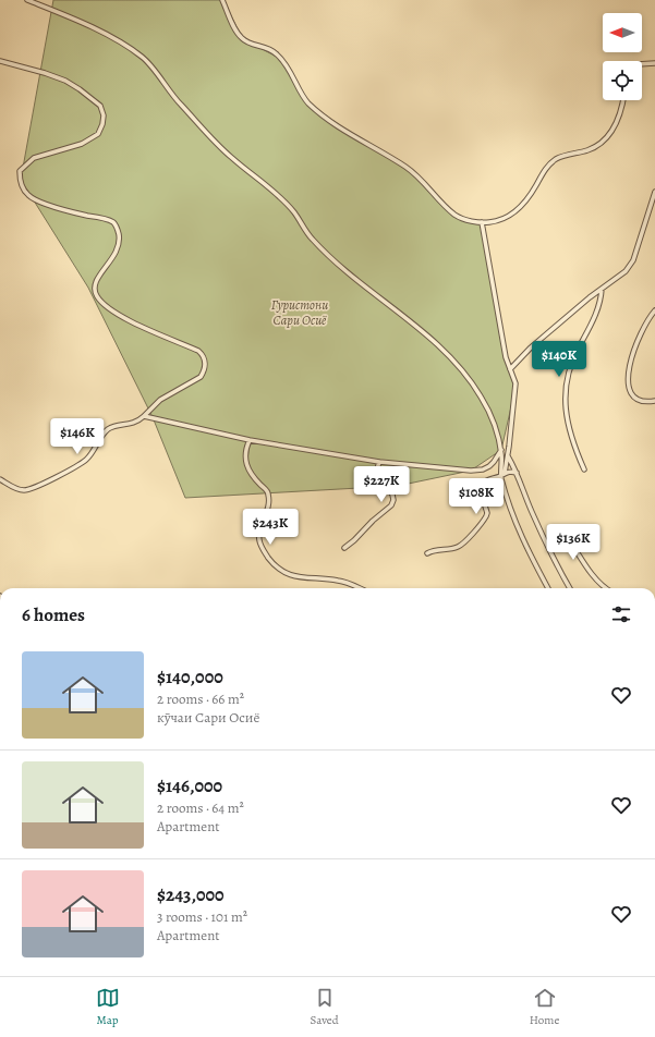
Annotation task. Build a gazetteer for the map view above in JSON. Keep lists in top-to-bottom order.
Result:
{
  "parks": ["Гуристони Сари Осиё"],
  "north": "left",
  "page": {
    "price": [
      "$140K",
      "$146K",
      "$227K",
      "$108K",
      "$243K",
      "$136K"
    ],
    "heading": "6 homes",
    "list": [
      {
        "name": "$140,000",
        "note": "2 rooms · 66 m² · кӯчаи Сари Осиё"
      },
      {
        "name": "$146,000",
        "note": "2 rooms · 64 m² · Apartment"
      },
      {
        "name": "$243,000",
        "note": "3 rooms · 101 m² · Apartment"
      }
    ],
    "tabs": ["Map", "Saved", "Home"]
  }
}
